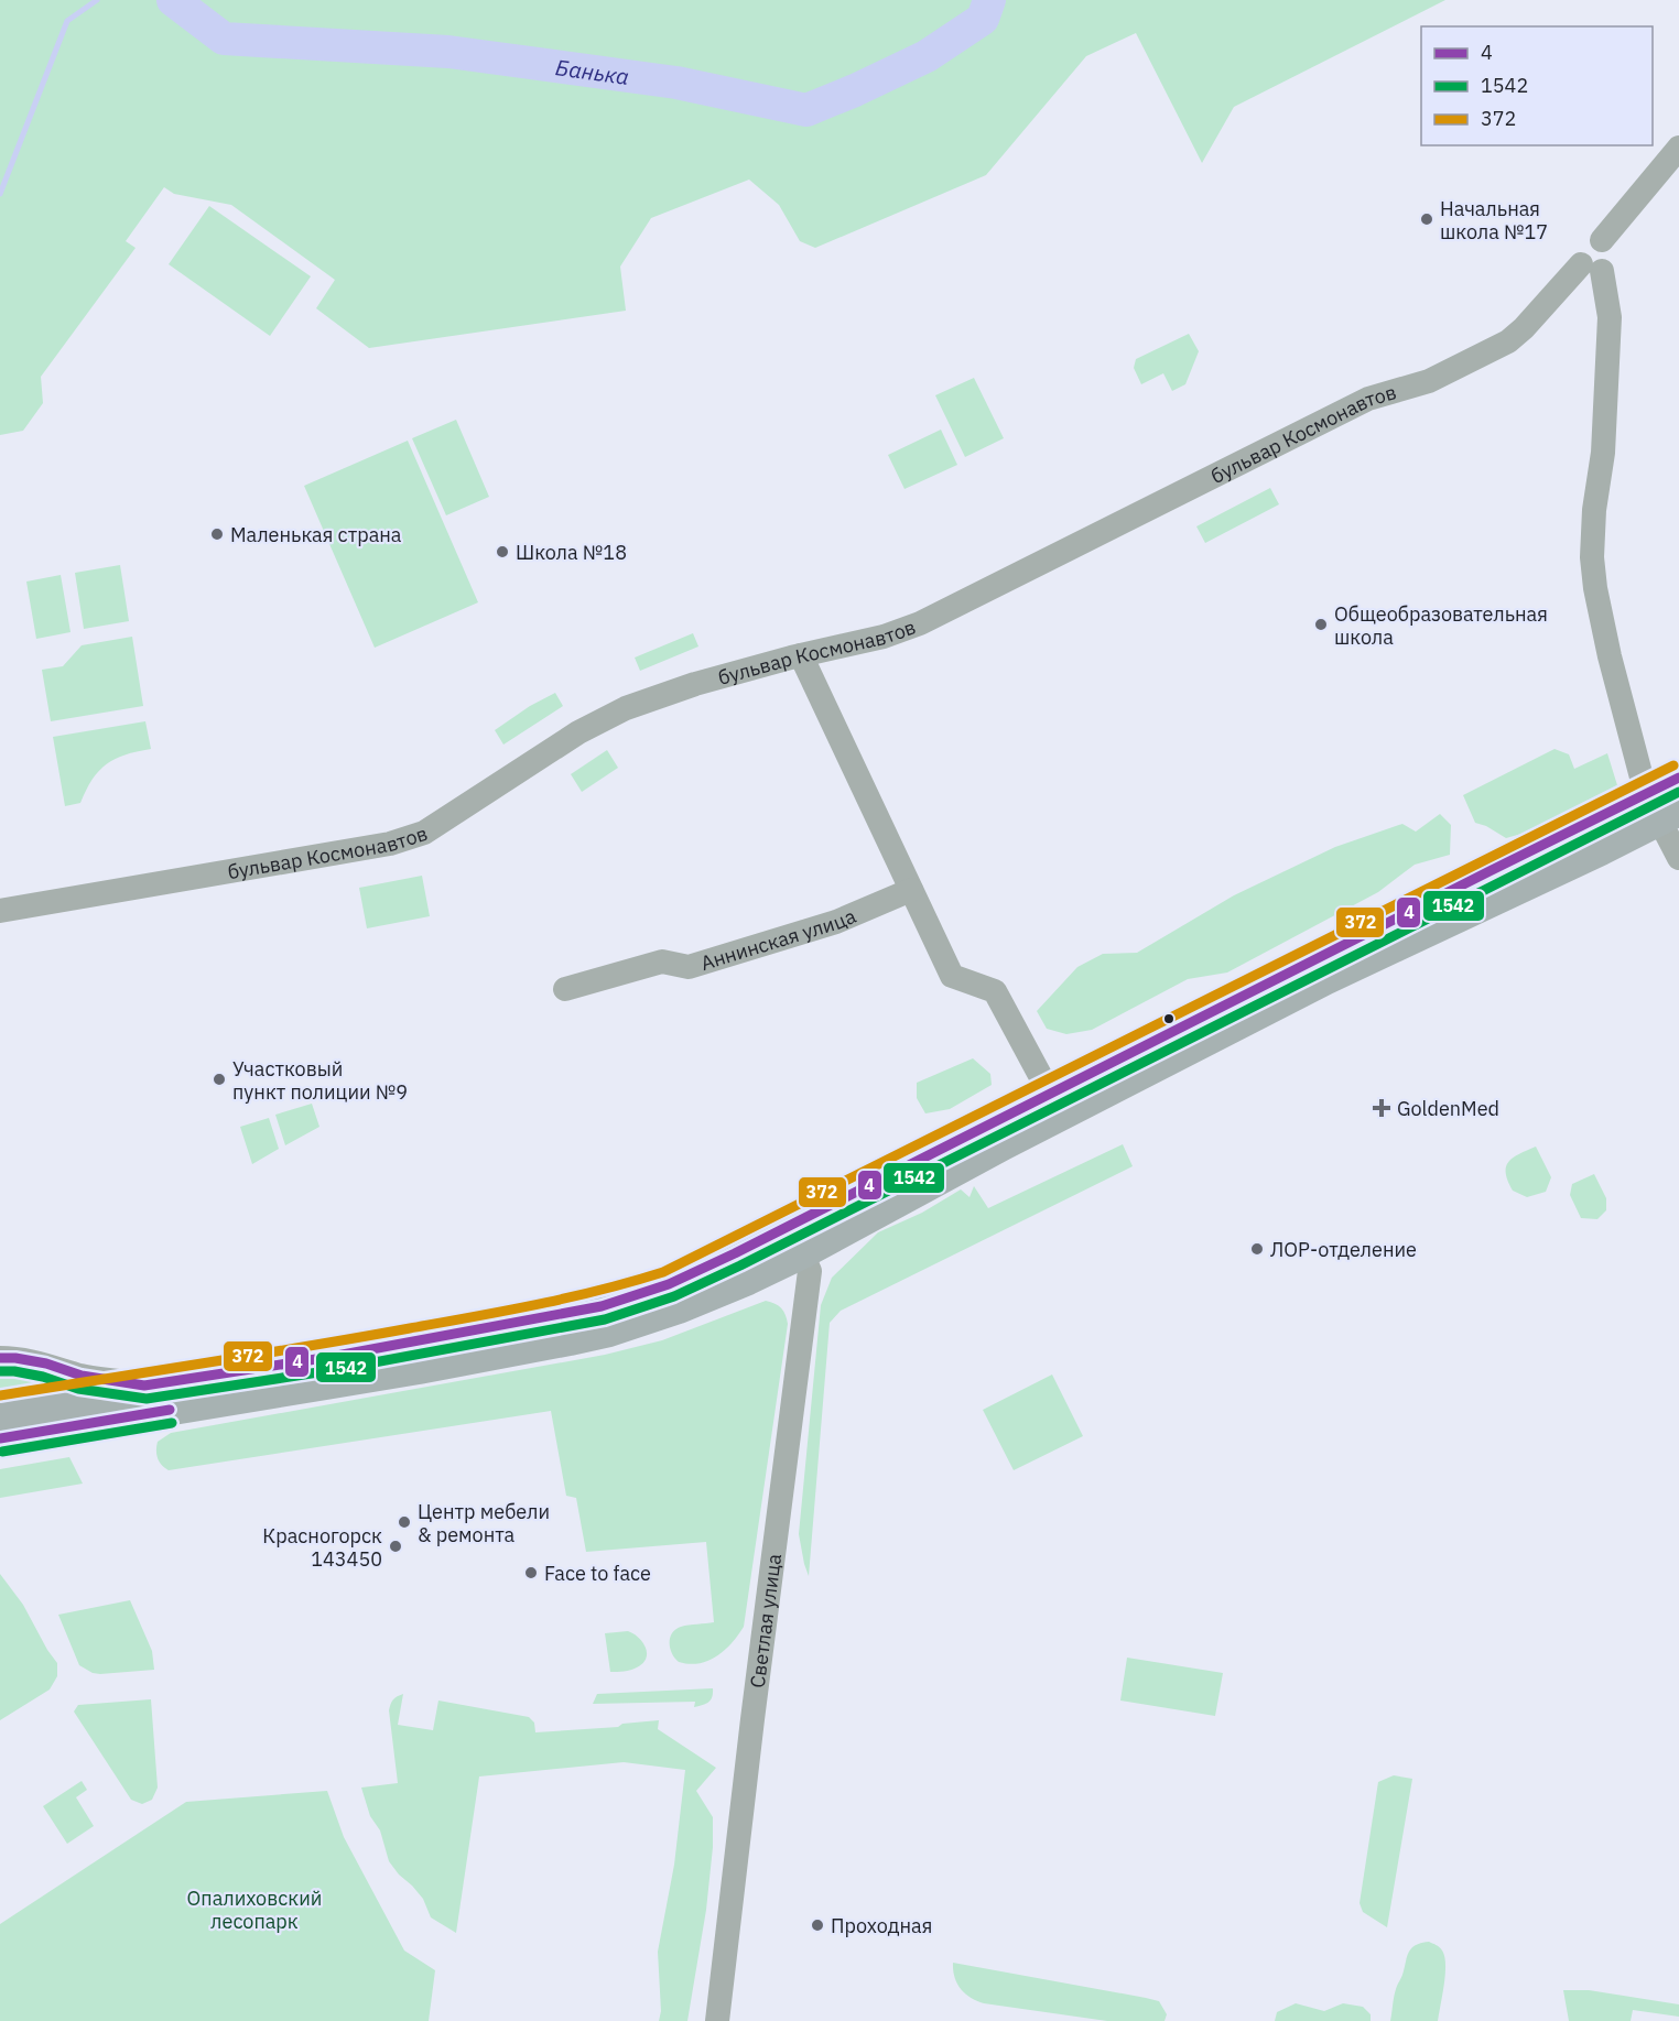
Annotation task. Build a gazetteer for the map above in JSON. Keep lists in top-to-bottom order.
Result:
{
  "streets": {
    "street": ["бульвар Космонавтов", "Аннинская улица", "Светлая улица"]
  },
  "water": ["Банька"],
  "parks": ["Опалиховский лесопарк"],
  "places": {
    "other": [
      "Начальная школа №17",
      "Маленькая страна",
      "Школа №18",
      "Общеобразовательная школа",
      "Участковый пункт полиции №9",
      "ЛОР-отделение",
      "Центр мебели & ремонта",
      "Красногорск 143450",
      "Face to face",
      "Проходная"
    ],
    "health": ["GoldenMed"]
  },
  "lines": ["transit line 372", "transit line 4", "transit line 1542"],
  "legend": ["4", "1542", "372"]
}
